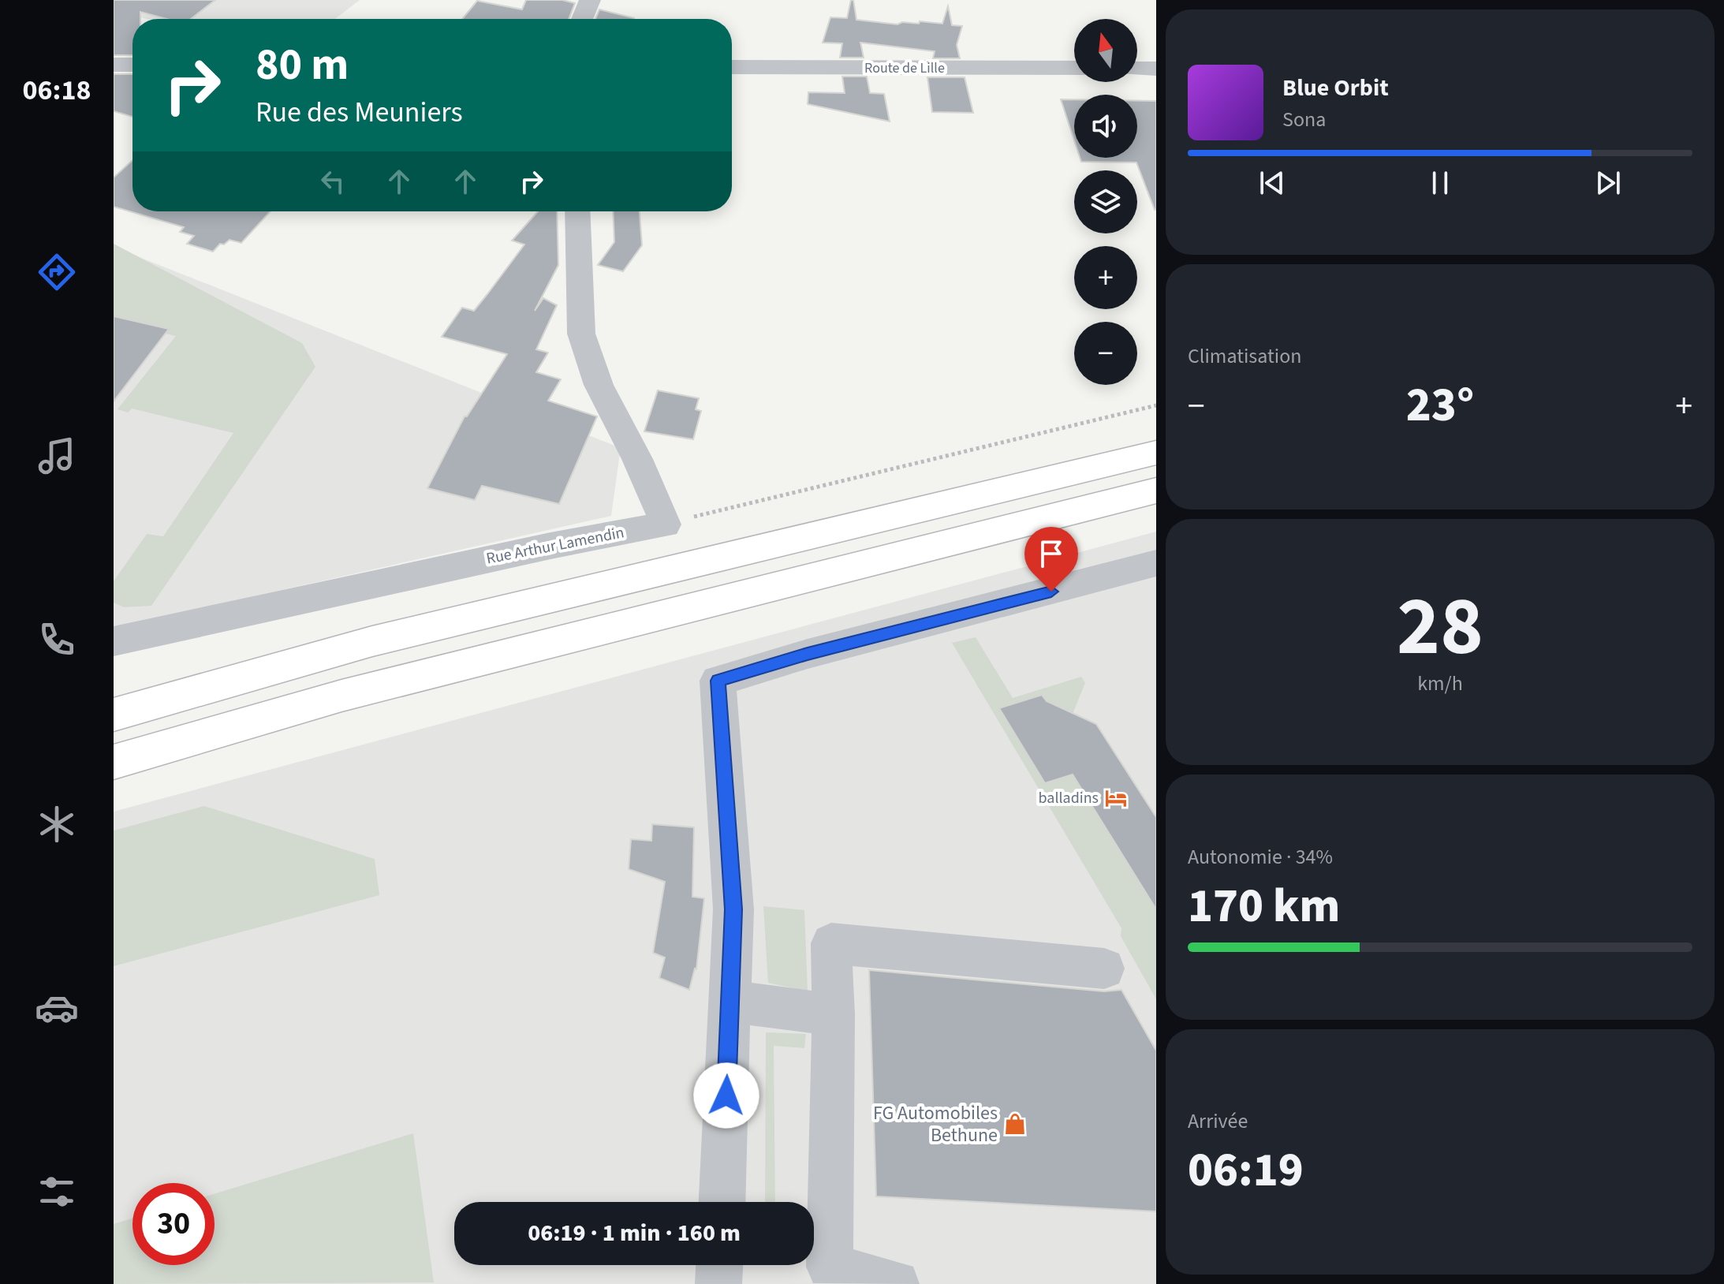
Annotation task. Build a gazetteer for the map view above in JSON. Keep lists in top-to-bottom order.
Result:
{
  "streets": {
    "street": ["Route de Lille", "Rue Arthur Lamendin"]
  },
  "places": {
    "hotel": ["balladins"],
    "shop": ["FG Automobiles Bethune"]
  },
  "north": "top",
  "page": {
    "tabs": "06:18",
    "map_buttons": ["+", "−"],
    "turn": ["80 m", "Rue des Meuniers"],
    "song": ["Blue Orbit", "Sona"],
    "tile": [
      "Climatisation",
      ["28", "km/h"],
      ["Autonomie · 34%", "170 km"],
      ["Arrivée", "06:19"]
    ],
    "heat": ["−", "23°", "+"],
    "limit": "30",
    "trip": "06:19 · 1 min · 160 m"
  }
}
